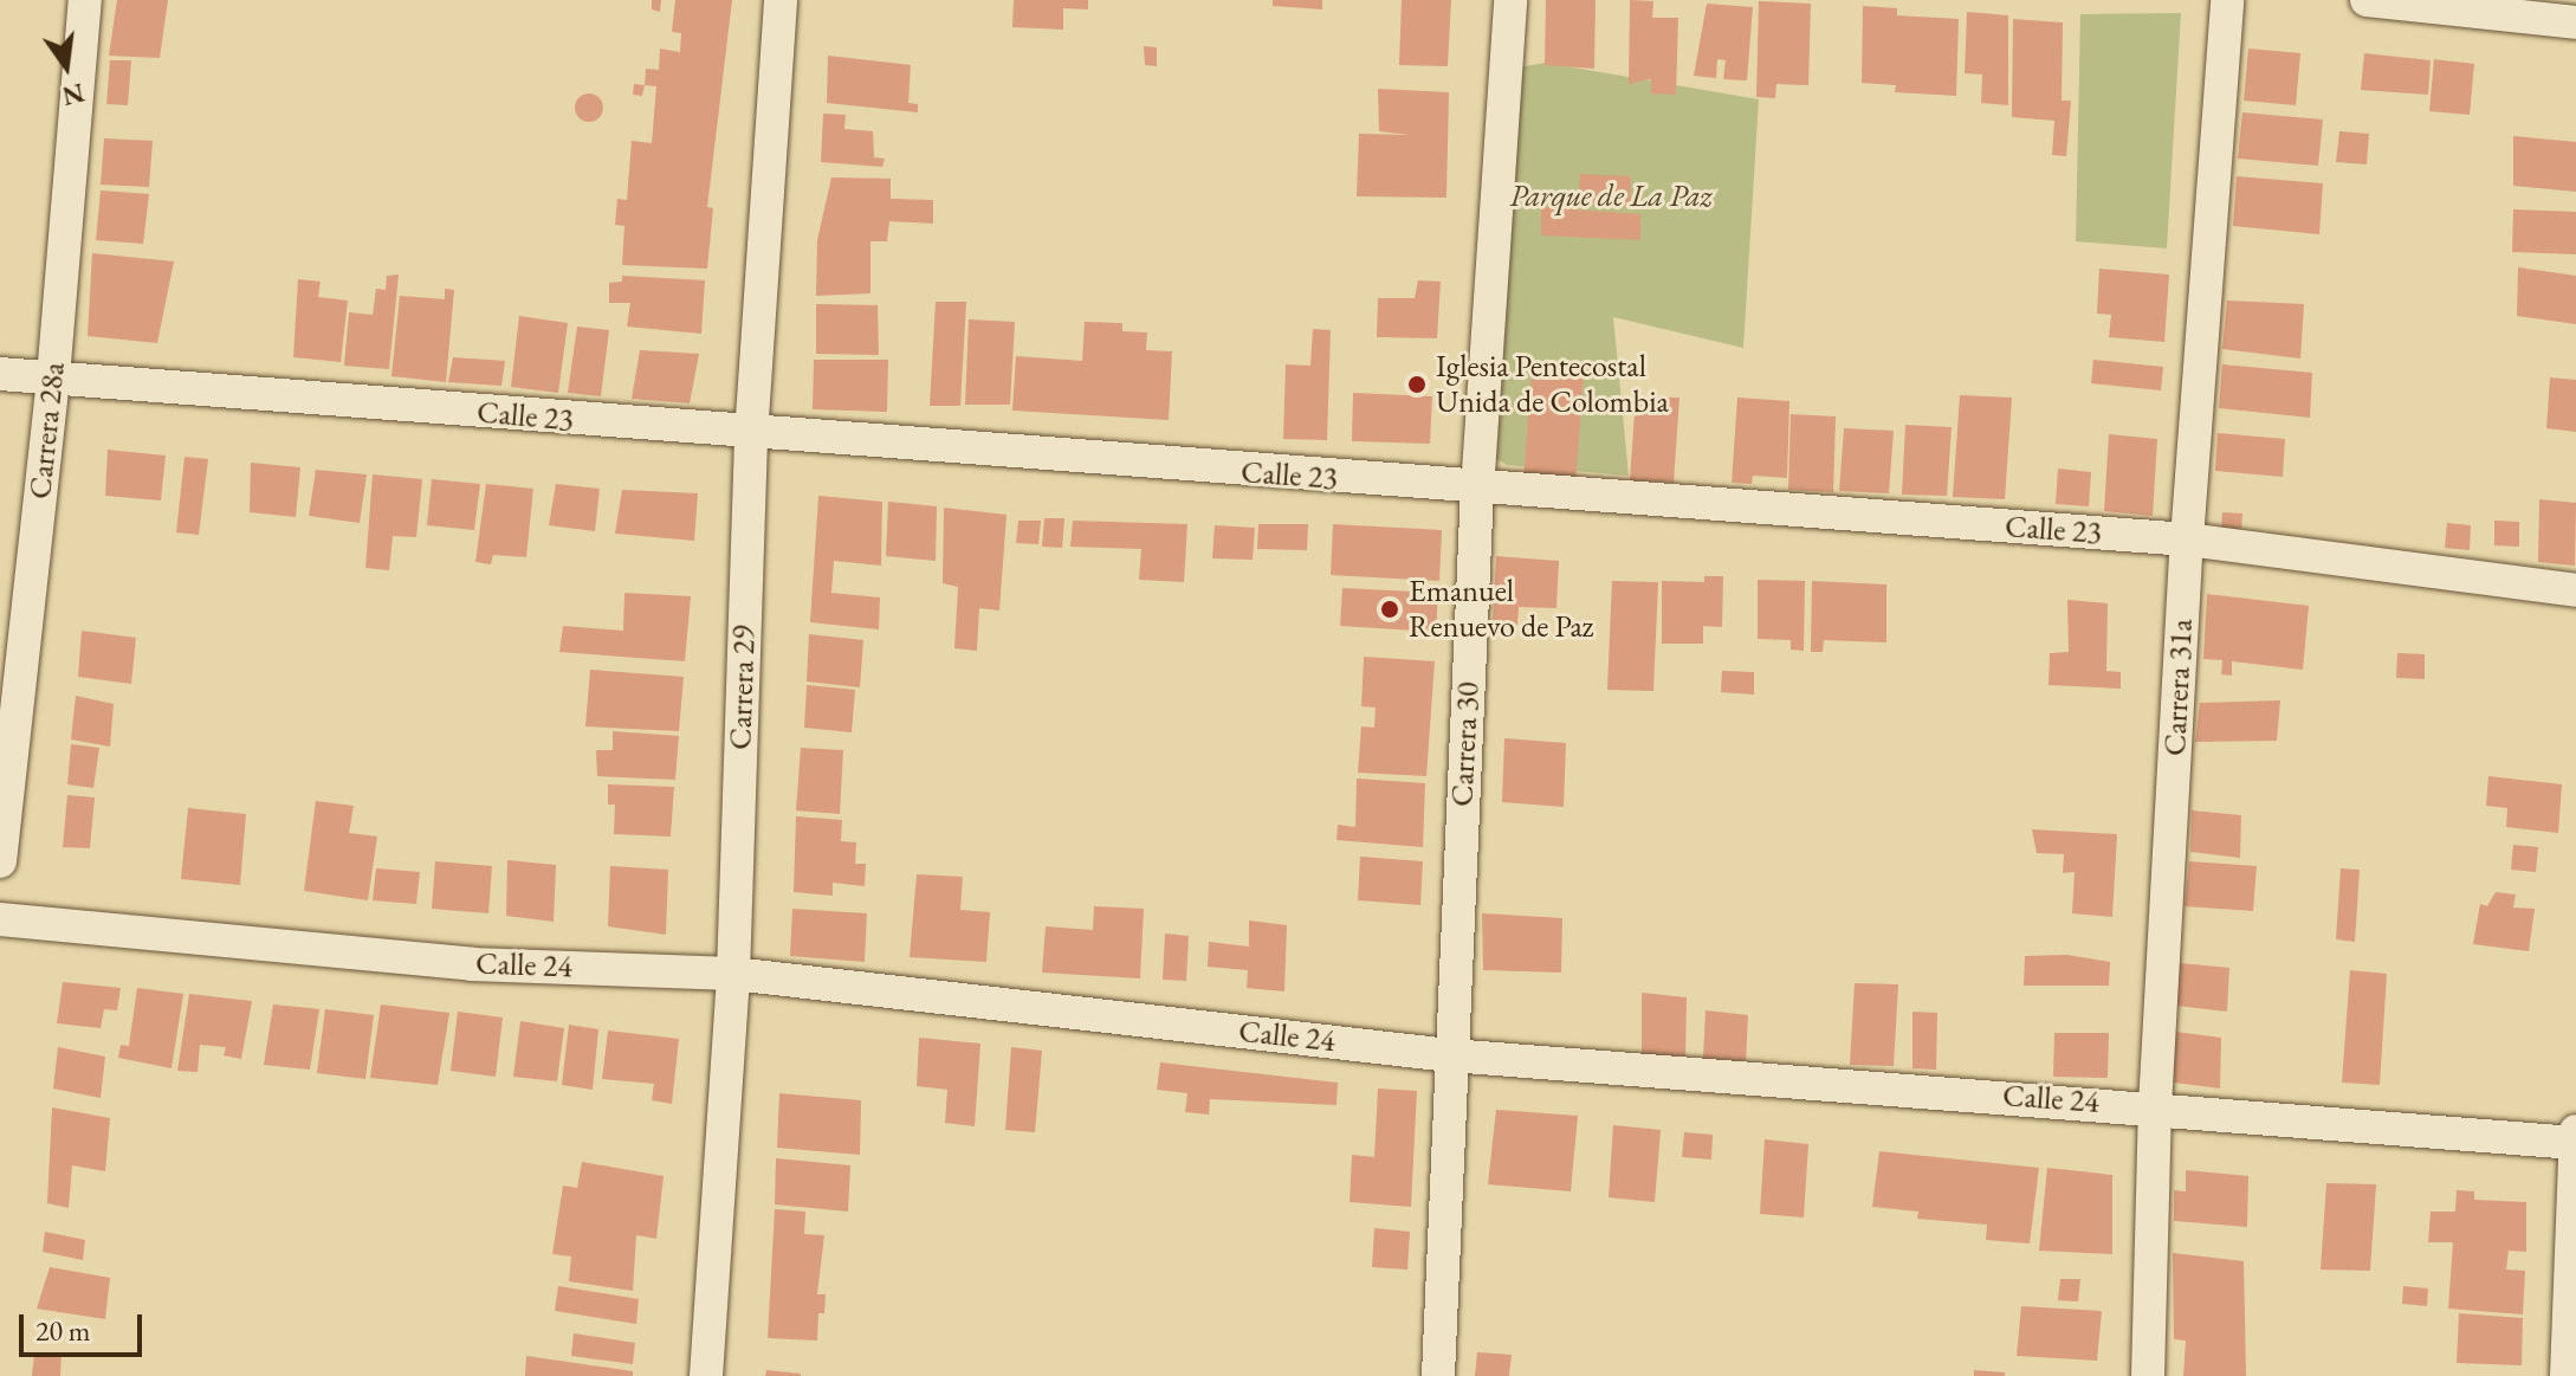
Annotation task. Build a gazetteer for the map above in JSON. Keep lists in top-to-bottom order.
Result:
{
  "streets": {
    "street": [
      "Calle 23",
      "Carrera 28a",
      "Carrera 29",
      "Carrera 31a",
      "Carrera 30",
      "Calle 24"
    ]
  },
  "crossings": [
    ["Calle 23", "Carrera 28a"],
    ["Calle 23", "Carrera 29"],
    ["Calle 23", "Carrera 31a"],
    ["Calle 23", "Carrera 30"],
    ["Carrera 29", "Calle 24"],
    ["Carrera 31a", "Calle 24"],
    ["Carrera 30", "Calle 24"]
  ],
  "parks": ["Parque de La Paz"],
  "places": ["Iglesia Pentecostal Unida de Colombia", "Emanuel Renuevo de Paz"],
  "scale_bar": "20 m",
  "north": "bottom"
}
